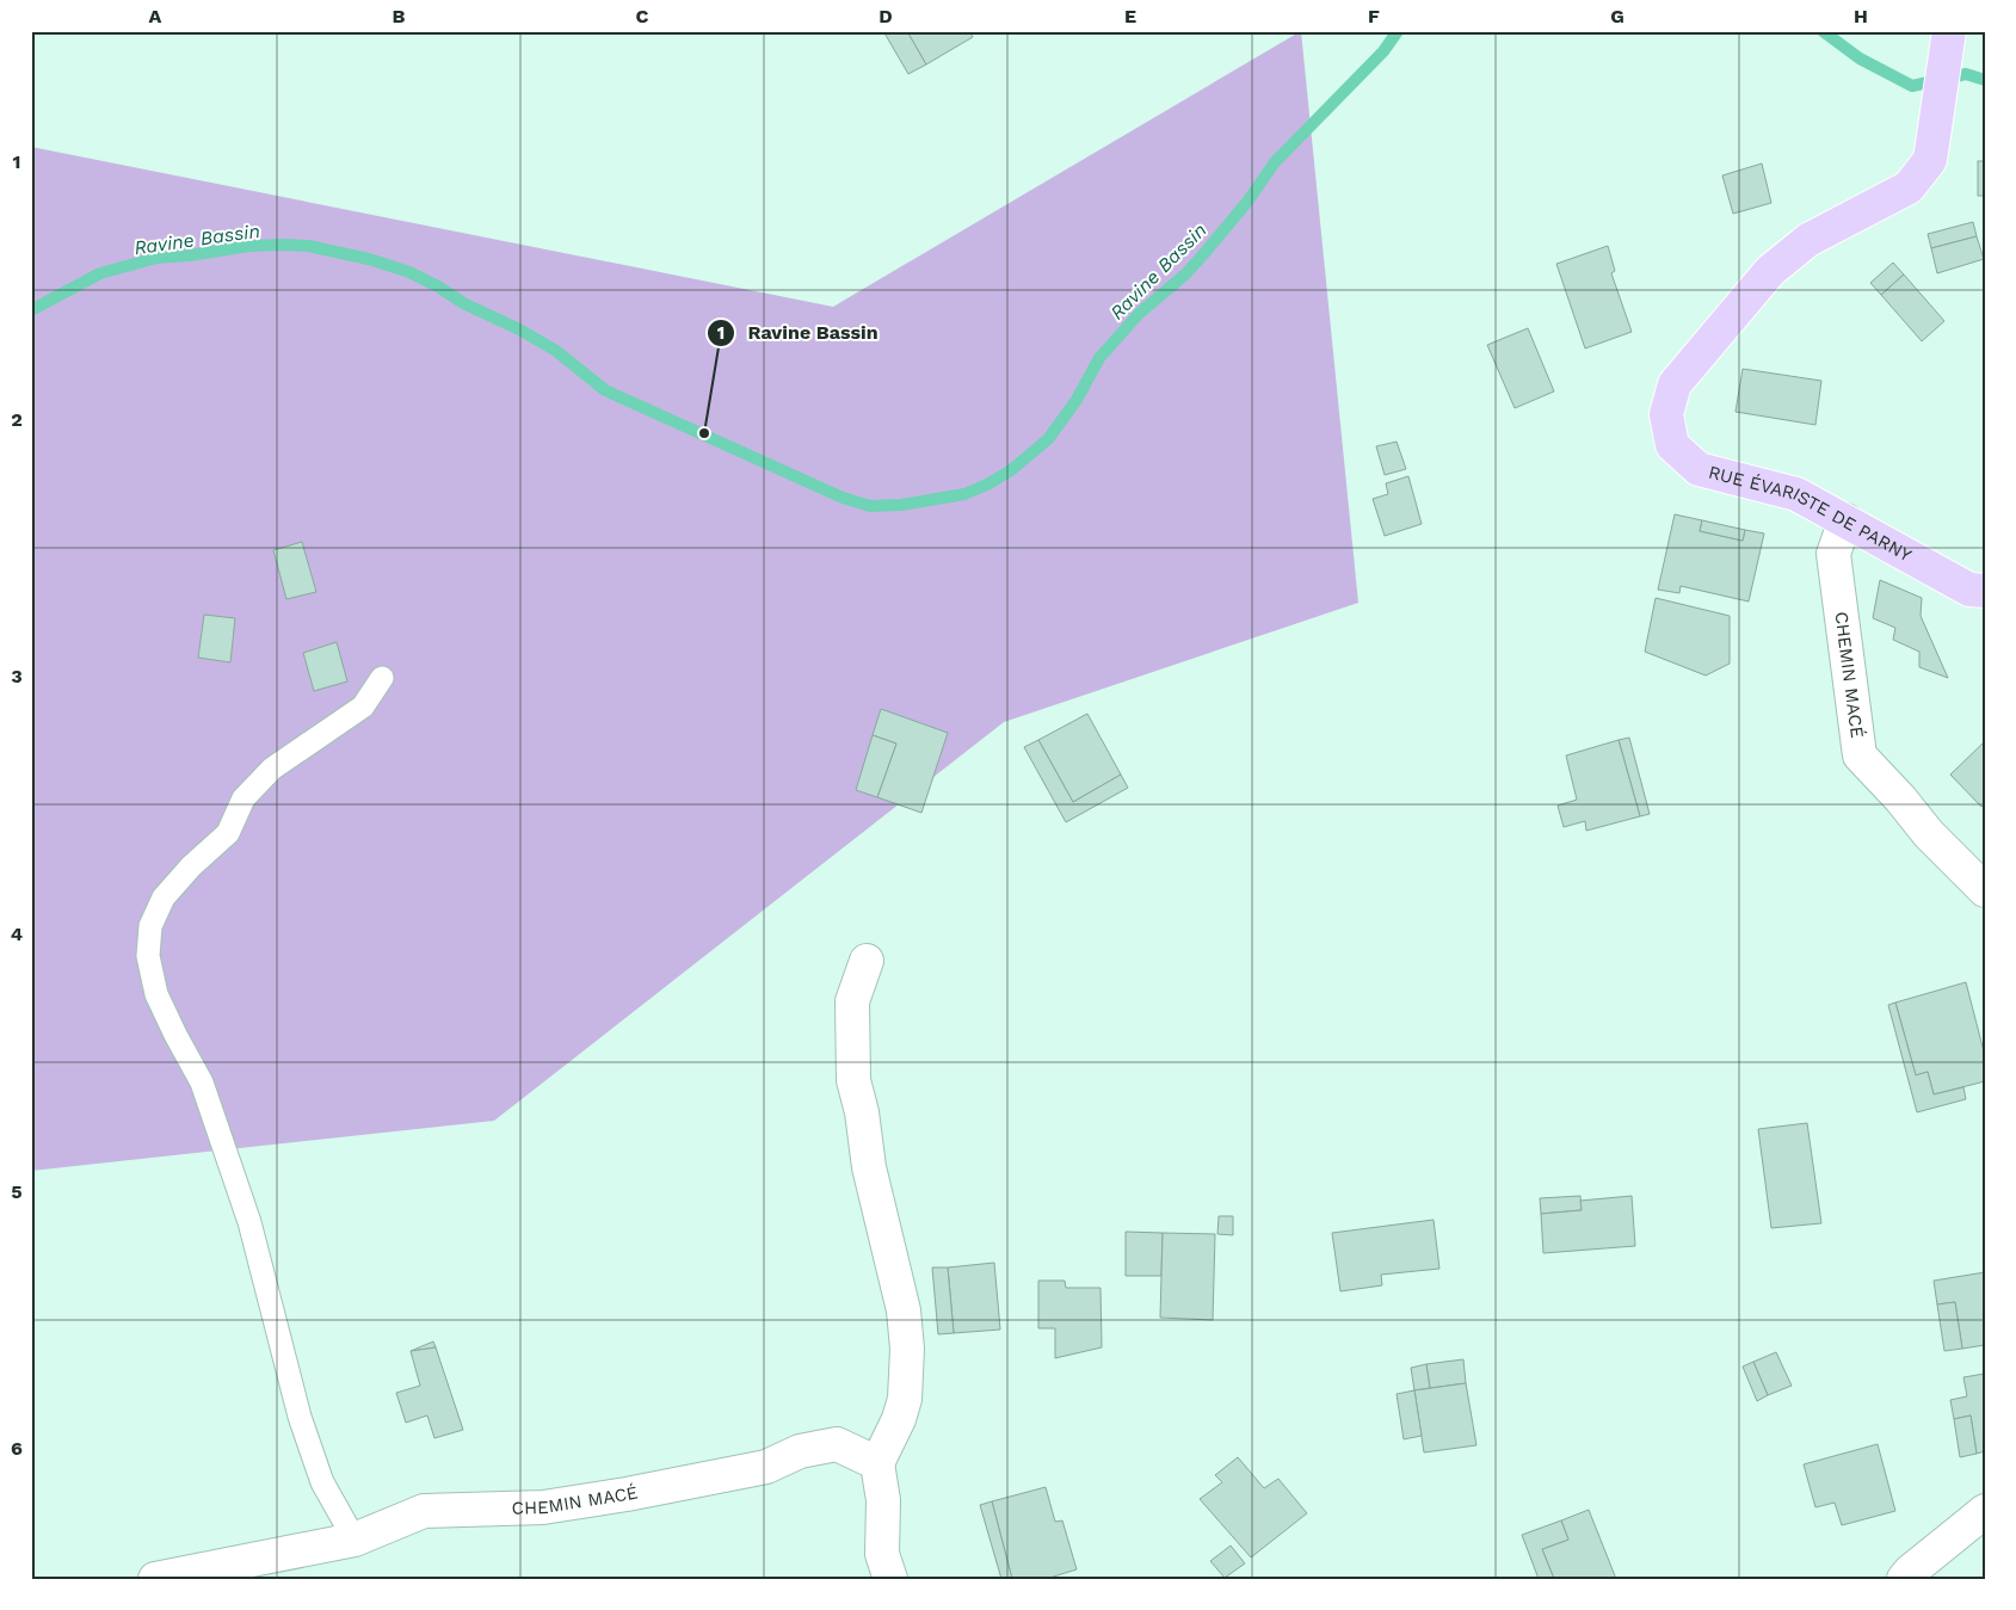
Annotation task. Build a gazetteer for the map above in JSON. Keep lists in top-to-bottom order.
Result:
{
  "streets": {
    "main road": ["RUE ÉVARISTE DE PARNY"],
    "street": ["CHEMIN MACÉ"]
  },
  "crossings": [
    ["RUE ÉVARISTE DE PARNY", "CHEMIN MACÉ"]
  ],
  "water": ["Ravine Bassin"],
  "places": ["Ravine Bassin"],
  "grid": {
    "columns": [
      "A",
      "B",
      "C",
      "D",
      "E",
      "F",
      "G",
      "H"
    ],
    "rows": [
      "1",
      "2",
      "3",
      "4",
      "5",
      "6"
    ]
  }
}
